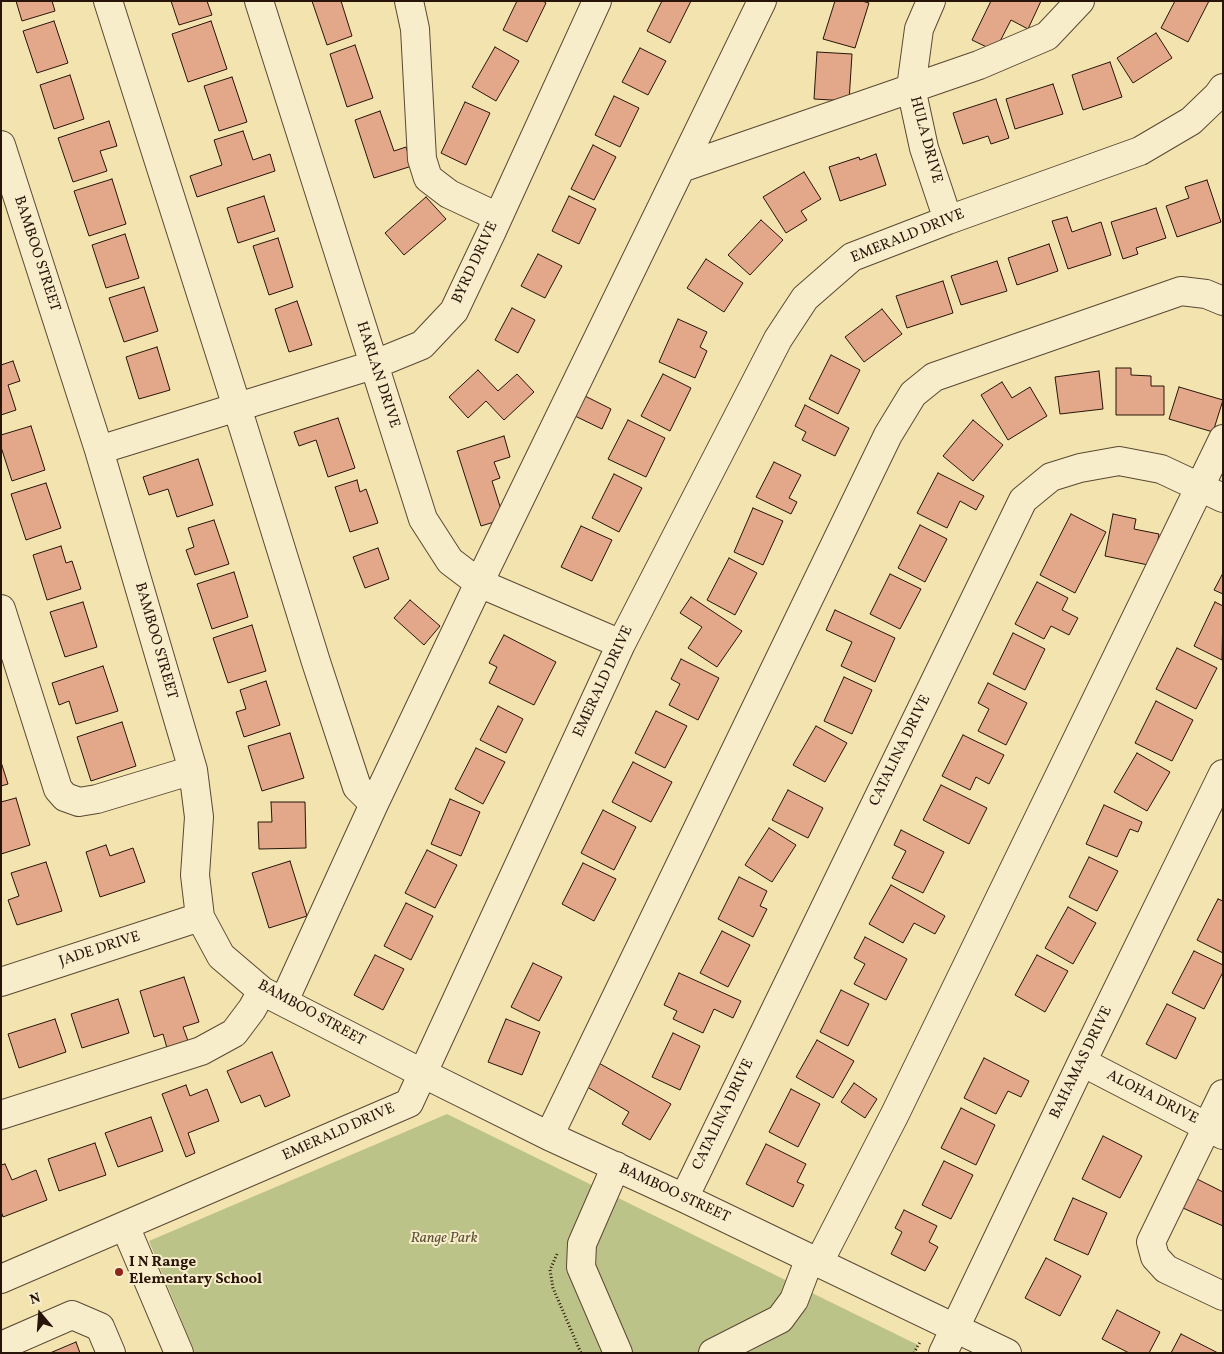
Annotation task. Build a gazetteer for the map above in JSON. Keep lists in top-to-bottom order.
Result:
{
  "streets": {
    "street": [
      "HULA DRIVE",
      "EMERALD DRIVE",
      "BAMBOO STREET",
      "BYRD DRIVE",
      "HARLAN DRIVE",
      "CATALINA DRIVE",
      "JADE DRIVE",
      "BAHAMAS DRIVE",
      "ALOHA DRIVE"
    ]
  },
  "crossings": [
    ["HULA DRIVE", "EMERALD DRIVE"],
    ["EMERALD DRIVE", "BAMBOO STREET"],
    ["EMERALD DRIVE", "HARLAN DRIVE"],
    ["BAMBOO STREET", "BYRD DRIVE"],
    ["BAMBOO STREET", "CATALINA DRIVE"],
    ["BAMBOO STREET", "JADE DRIVE"],
    ["BAMBOO STREET", "BAHAMAS DRIVE"],
    ["BYRD DRIVE", "HARLAN DRIVE"],
    ["BAHAMAS DRIVE", "ALOHA DRIVE"]
  ],
  "parks": ["Range Park"],
  "places": ["I N Range Elementary School"],
  "north": "top"
}
